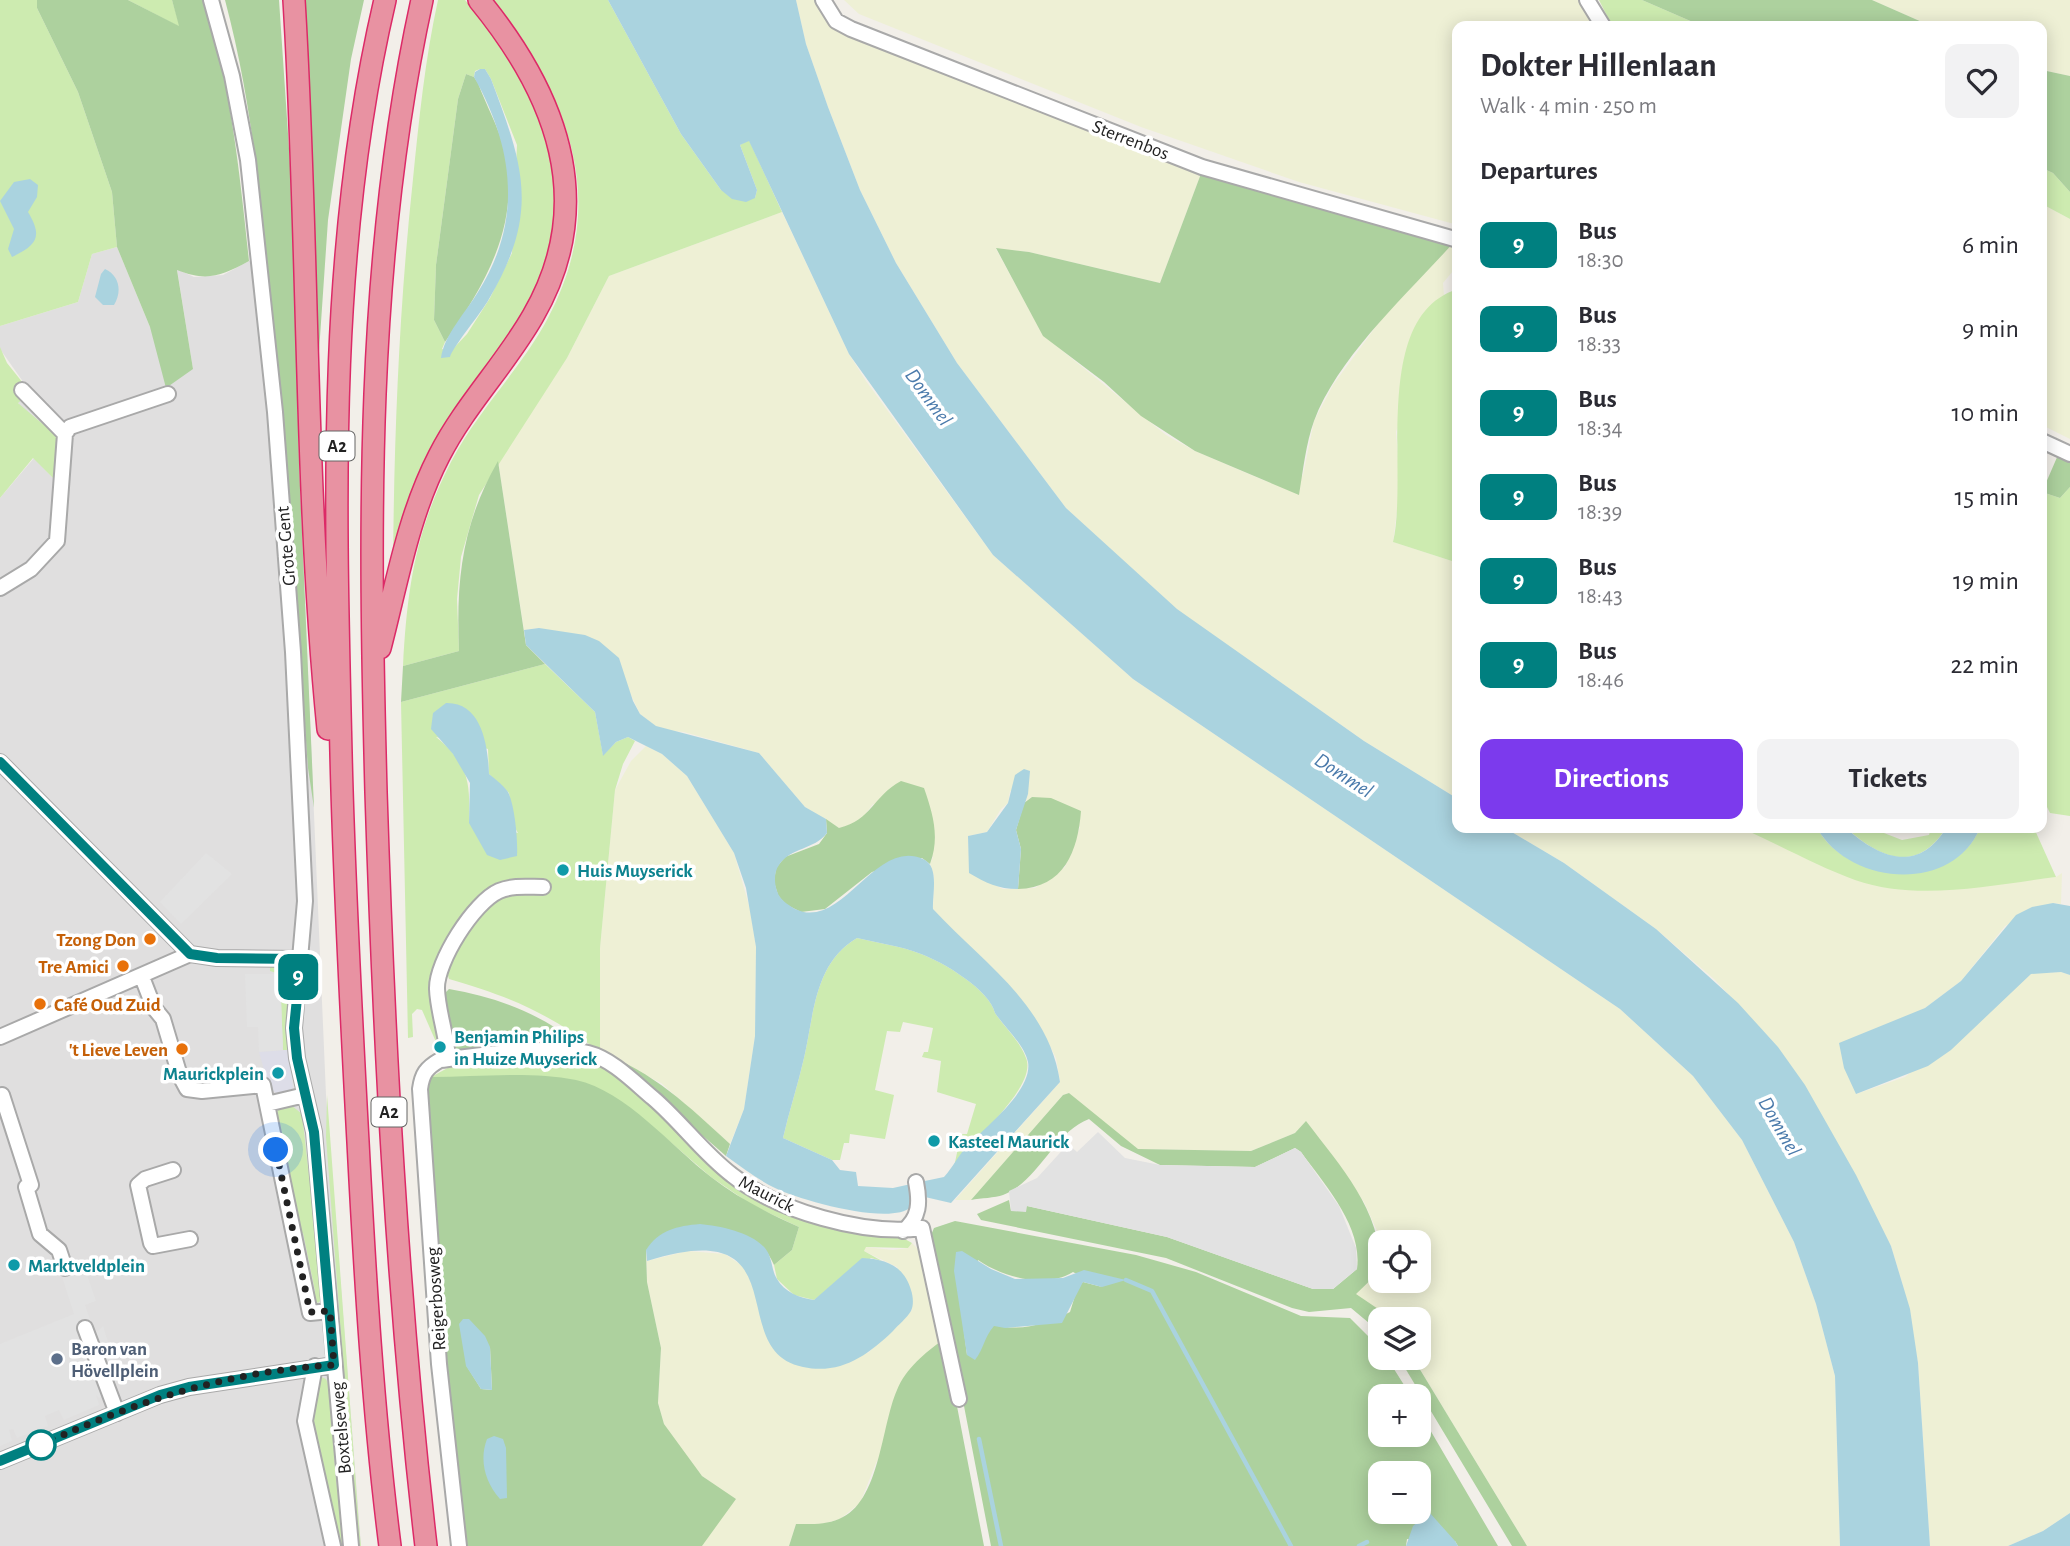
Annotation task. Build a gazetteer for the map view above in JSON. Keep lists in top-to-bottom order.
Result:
{
  "streets": {
    "highway": ["A2"],
    "street": [
      "Sterrenbos",
      "Grote Gent",
      "Maurick",
      "Reigerbosweg",
      "Boxtelseweg"
    ]
  },
  "crossings": [
    ["Grote Gent", "Boxtelseweg"],
    ["Maurick", "Reigerbosweg"]
  ],
  "water": ["Dommel"],
  "places": [
    "Huis Muyserick",
    "Tzong Don",
    "Tre Amici",
    "Café Oud Zuid",
    "Benjamin Philips in Huize Muyserick",
    "'t Lieve Leven",
    "Maurickplein",
    "Kasteel Maurick",
    "Marktveldplein",
    "Baron van Hövellplein"
  ],
  "lines": ["bus line 9"],
  "page": {
    "on_map": "9",
    "heading": [
      ["Dokter Hillenlaan", "Walk · 4 min · 250 m"],
      "Departures"
    ],
    "list": [
      {
        "mark": "9",
        "name": "Bus",
        "note": "18:30",
        "value": "6 min"
      },
      {
        "mark": "9",
        "name": "Bus",
        "note": "18:33",
        "value": "9 min"
      },
      {
        "mark": "9",
        "name": "Bus",
        "note": "18:34",
        "value": "10 min"
      },
      {
        "mark": "9",
        "name": "Bus",
        "note": "18:39",
        "value": "15 min"
      },
      {
        "mark": "9",
        "name": "Bus",
        "note": "18:43",
        "value": "19 min"
      },
      {
        "mark": "9",
        "name": "Bus",
        "note": "18:46",
        "value": "22 min"
      }
    ],
    "buttons": ["Directions", "Tickets"],
    "map_buttons": ["+", "−"]
  }
}
